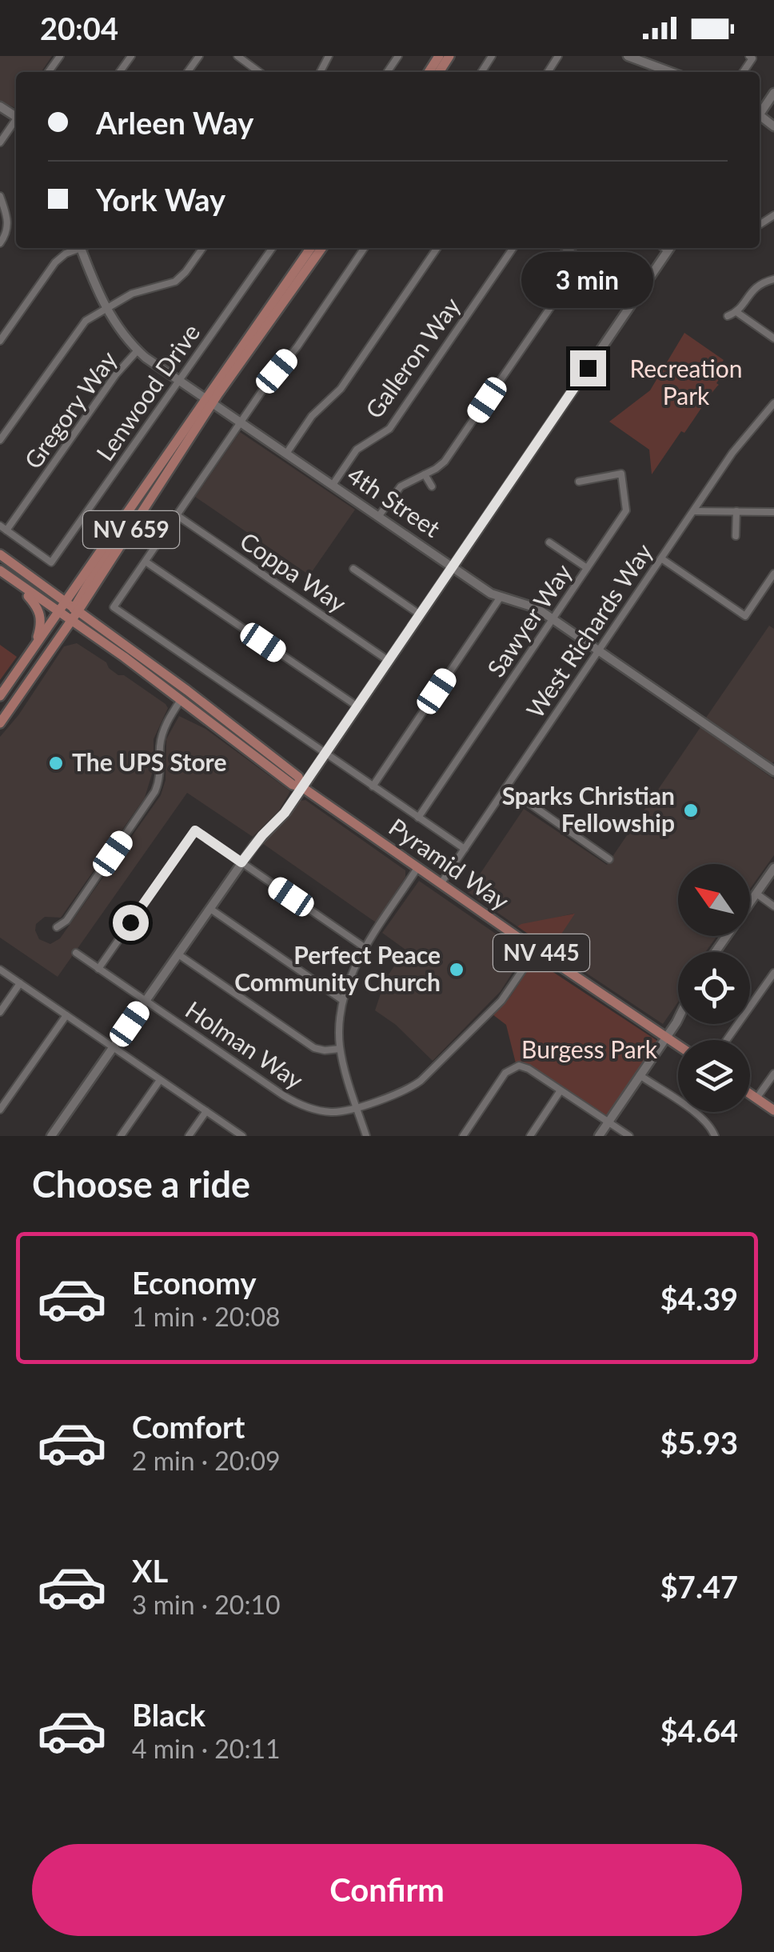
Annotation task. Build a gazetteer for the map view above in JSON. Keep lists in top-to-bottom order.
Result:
{
  "streets": {
    "main road": ["NV 659", "Pyramid Way", "NV 445"],
    "street": [
      "Galleron Way",
      "Lenwood Drive",
      "Gregory Way",
      "4th Street",
      "Coppa Way",
      "Sawyer Way",
      "West Richards Way",
      "Holman Way"
    ]
  },
  "crossings": [
    ["Galleron Way", "4th Street"],
    ["Lenwood Drive", "Gregory Way"],
    ["Lenwood Drive", "4th Street"],
    ["Gregory Way", "4th Street"],
    ["4th Street", "NV 659"],
    ["4th Street", "Sawyer Way"],
    ["4th Street", "West Richards Way"],
    ["NV 659", "Pyramid Way"],
    ["West Richards Way", "Pyramid Way"],
    ["Pyramid Way", "Holman Way"]
  ],
  "parks": ["Recreation Park", "Burgess Park"],
  "places": ["The UPS Store", "Sparks Christian Fellowship", "Perfect Peace Community Church"],
  "north": "top left",
  "page": {
    "status": "20:04",
    "banner": ["Arleen Way", "York Way"],
    "bubble": "3 min",
    "heading": "Choose a ride",
    "list": [
      {
        "name": "Economy",
        "note": "1 min · 20:08",
        "value": "$4.39"
      },
      {
        "name": "Comfort",
        "note": "2 min · 20:09",
        "value": "$5.93"
      },
      {
        "name": "XL",
        "note": "3 min · 20:10",
        "value": "$7.47"
      },
      {
        "name": "Black",
        "note": "4 min · 20:11",
        "value": "$4.64"
      }
    ],
    "buttons": "Confirm"
  }
}
